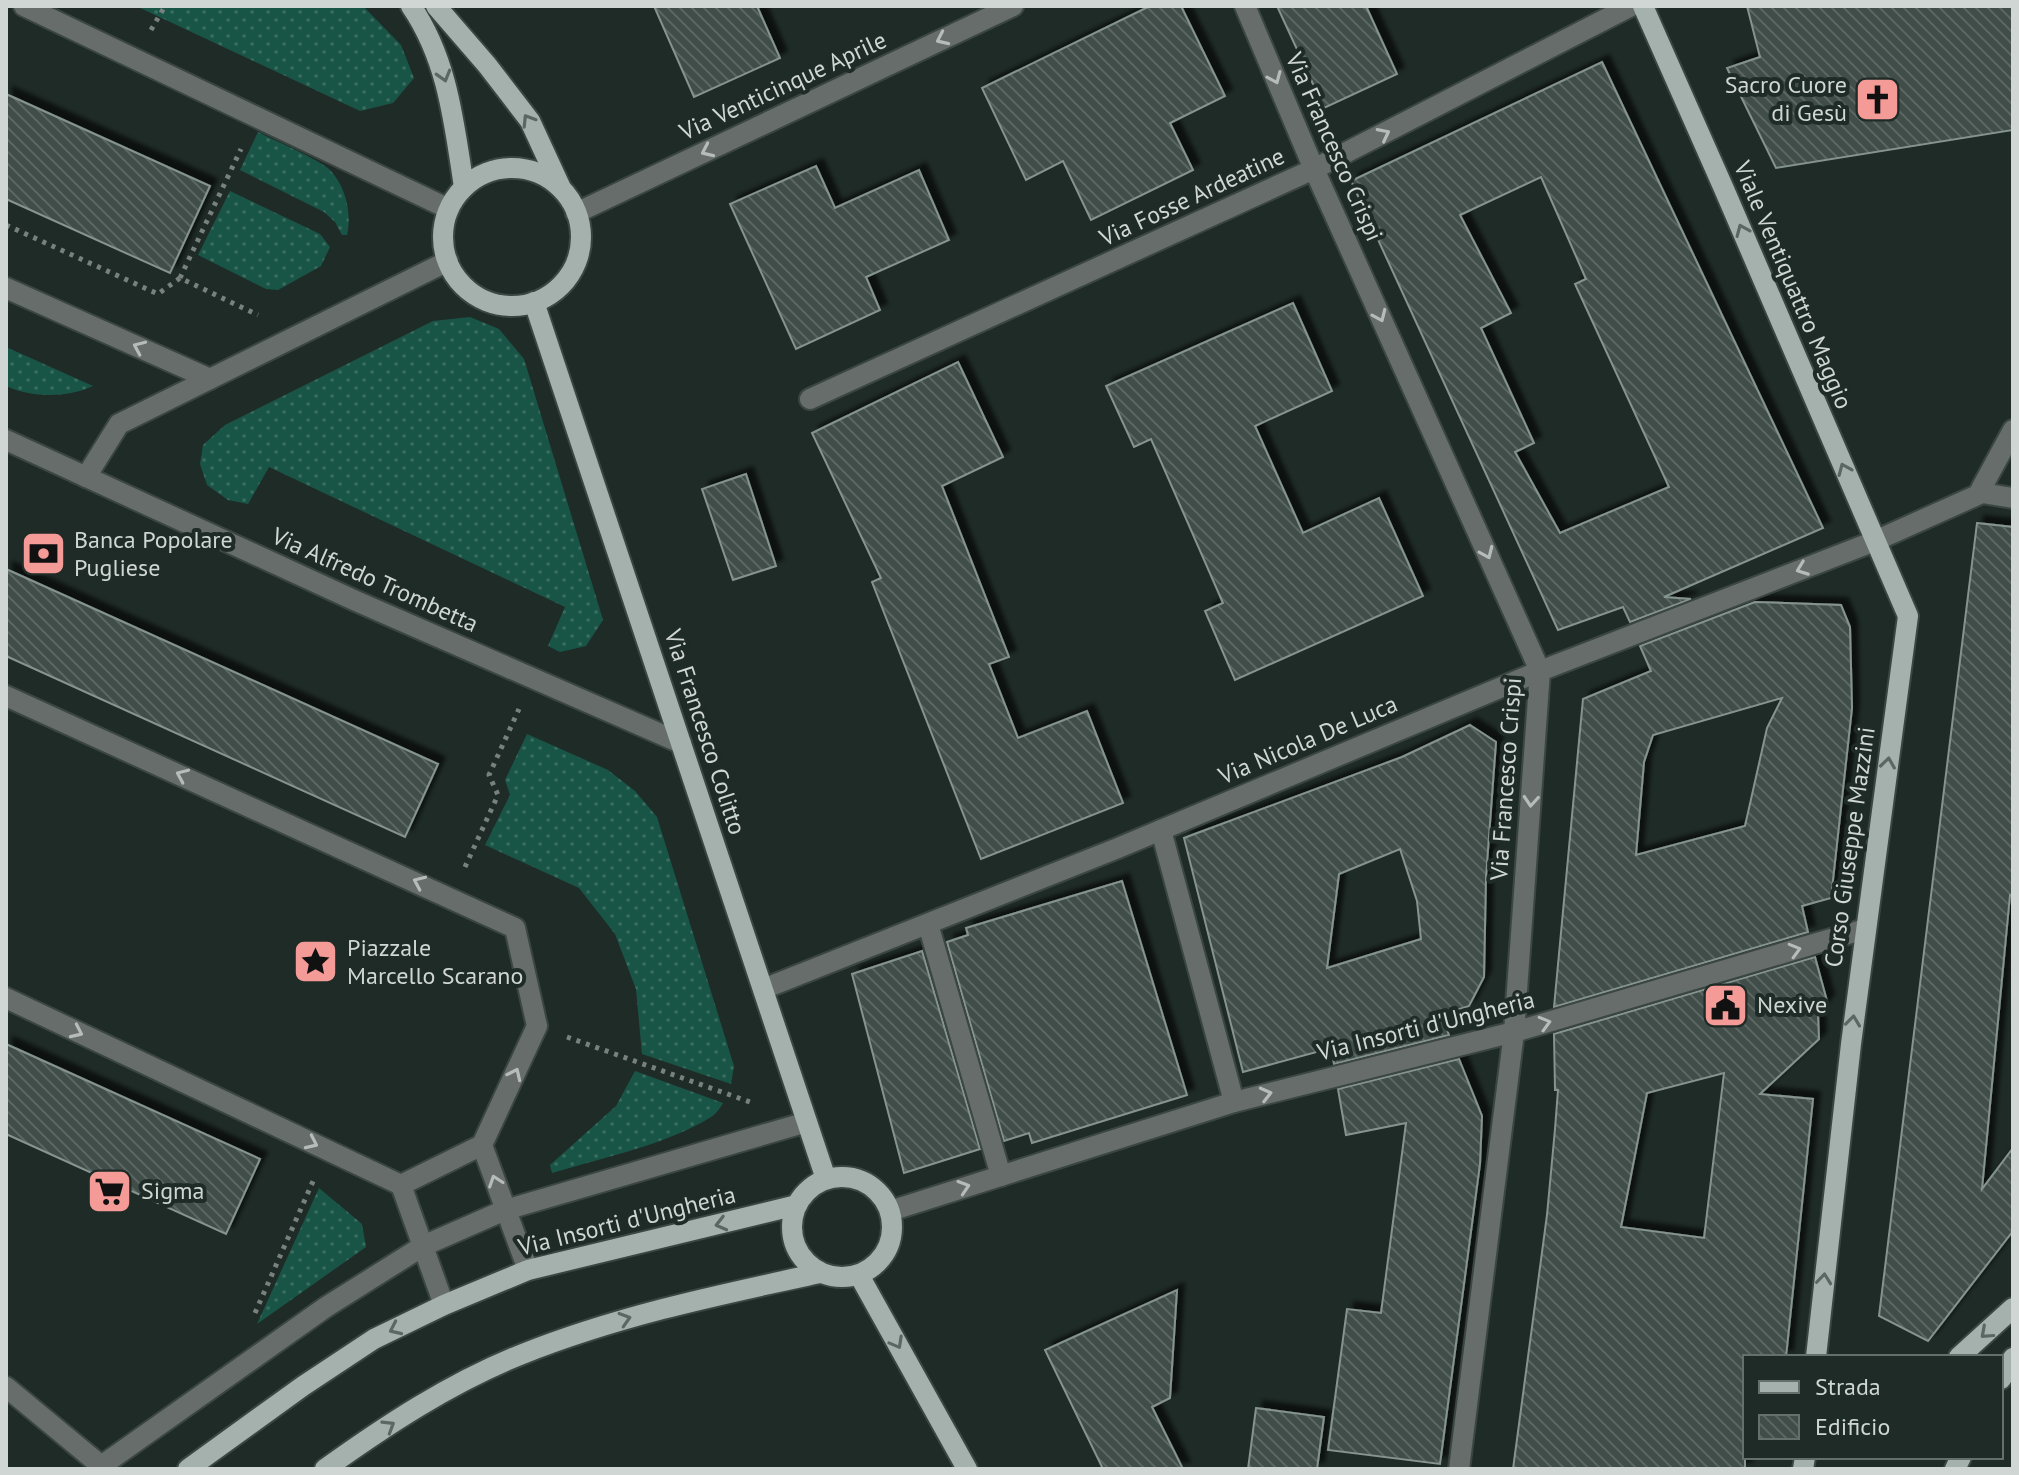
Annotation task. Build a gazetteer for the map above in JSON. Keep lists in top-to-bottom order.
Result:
{
  "streets": {
    "main road": [
      "Viale Ventiquattro Maggio",
      "Via Francesco Colitto",
      "Corso Giuseppe Mazzini",
      "Via Insorti d'Ungheria"
    ],
    "street": [
      "Via Venticinque Aprile",
      "Via Francesco Crispi",
      "Via Fosse Ardeatine",
      "Via Alfredo Trombetta",
      "Via Nicola De Luca"
    ]
  },
  "crossings": [
    ["Via Venticinque Aprile", "Via Francesco Colitto"],
    ["Via Francesco Crispi", "Via Fosse Ardeatine"],
    ["Via Francesco Crispi", "Via Nicola De Luca"],
    ["Via Francesco Crispi", "Via Insorti d'Ungheria"],
    ["Viale Ventiquattro Maggio", "Via Nicola De Luca"],
    ["Viale Ventiquattro Maggio", "Corso Giuseppe Mazzini"],
    ["Via Alfredo Trombetta", "Via Francesco Colitto"],
    ["Via Francesco Colitto", "Via Nicola De Luca"],
    ["Via Francesco Colitto", "Via Insorti d'Ungheria"],
    ["Via Nicola De Luca", "Corso Giuseppe Mazzini"],
    ["Corso Giuseppe Mazzini", "Via Insorti d'Ungheria"]
  ],
  "one_way": [
    "Via Venticinque Aprile",
    "Via Francesco Crispi",
    "Via Fosse Ardeatine",
    "Viale Ventiquattro Maggio",
    "Corso Giuseppe Mazzini"
  ],
  "places": {
    "church": ["Sacro Cuore di Gesù"],
    "bank": ["Banca Popolare Pugliese"],
    "place": ["Piazzale Marcello Scarano"],
    "public building": ["Nexive"],
    "supermarket": ["Sigma"]
  },
  "legend": ["Strada", "Edificio"]
}
